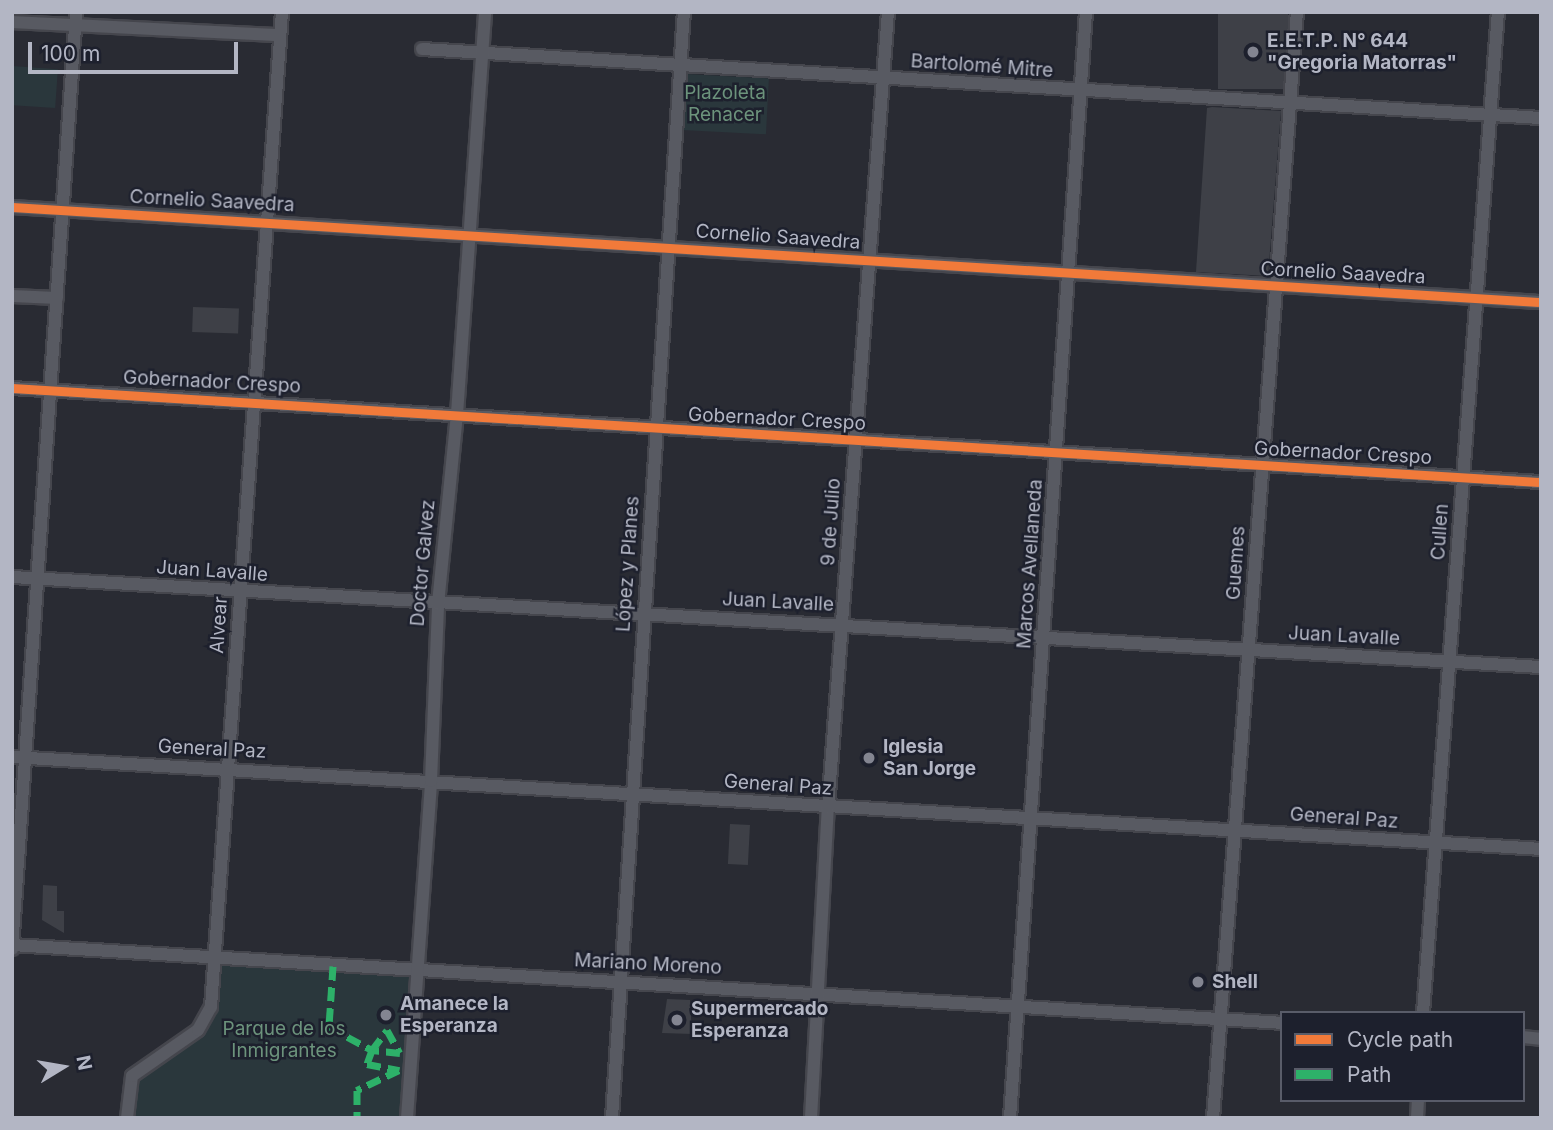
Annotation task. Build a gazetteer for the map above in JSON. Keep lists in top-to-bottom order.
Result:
{
  "streets": {
    "street": [
      "Bartolomé Mitre",
      "Cornelio Saavedra",
      "Gobernador Crespo",
      "9 de Julio",
      "Cullen",
      "Doctor Galvez",
      "Guemes",
      "López y Planes",
      "Marcos Avellaneda",
      "Juan Lavalle",
      "Alvear",
      "General Paz",
      "Mariano Moreno"
    ]
  },
  "crossings": [
    ["Bartolomé Mitre", "9 de Julio"],
    ["Bartolomé Mitre", "Cullen"],
    ["Bartolomé Mitre", "Doctor Galvez"],
    ["Bartolomé Mitre", "Guemes"],
    ["Bartolomé Mitre", "López y Planes"],
    ["Bartolomé Mitre", "Marcos Avellaneda"],
    ["Cornelio Saavedra", "9 de Julio"],
    ["Cornelio Saavedra", "Cullen"],
    ["Cornelio Saavedra", "Doctor Galvez"],
    ["Cornelio Saavedra", "Guemes"],
    ["Cornelio Saavedra", "López y Planes"],
    ["Cornelio Saavedra", "Marcos Avellaneda"],
    ["Cornelio Saavedra", "Alvear"],
    ["Gobernador Crespo", "9 de Julio"],
    ["Gobernador Crespo", "Cullen"],
    ["Gobernador Crespo", "Doctor Galvez"],
    ["Gobernador Crespo", "Guemes"],
    ["Gobernador Crespo", "López y Planes"],
    ["Gobernador Crespo", "Marcos Avellaneda"],
    ["Gobernador Crespo", "Alvear"],
    ["9 de Julio", "Juan Lavalle"],
    ["9 de Julio", "General Paz"],
    ["9 de Julio", "Mariano Moreno"],
    ["Cullen", "Juan Lavalle"],
    ["Cullen", "General Paz"],
    ["Doctor Galvez", "Juan Lavalle"],
    ["Doctor Galvez", "General Paz"],
    ["Doctor Galvez", "Mariano Moreno"],
    ["Guemes", "Juan Lavalle"],
    ["Guemes", "General Paz"],
    ["Guemes", "Mariano Moreno"],
    ["López y Planes", "Juan Lavalle"],
    ["López y Planes", "General Paz"],
    ["López y Planes", "Mariano Moreno"],
    ["Marcos Avellaneda", "Juan Lavalle"],
    ["Marcos Avellaneda", "General Paz"],
    ["Marcos Avellaneda", "Mariano Moreno"],
    ["Juan Lavalle", "Alvear"],
    ["Alvear", "General Paz"],
    ["Alvear", "Mariano Moreno"]
  ],
  "parks": ["Plazoleta Renacer", "Parque de los Inmigrantes"],
  "places": [
    "E.E.T.P. N° 644 \"Gregoria Matorras\"",
    "Iglesia San Jorge",
    "Shell",
    "Amanece la Esperanza",
    "Supermercado Esperanza"
  ],
  "legend": ["Cycle path", "Path"],
  "scale_bar": "100 m",
  "north": "right"
}
